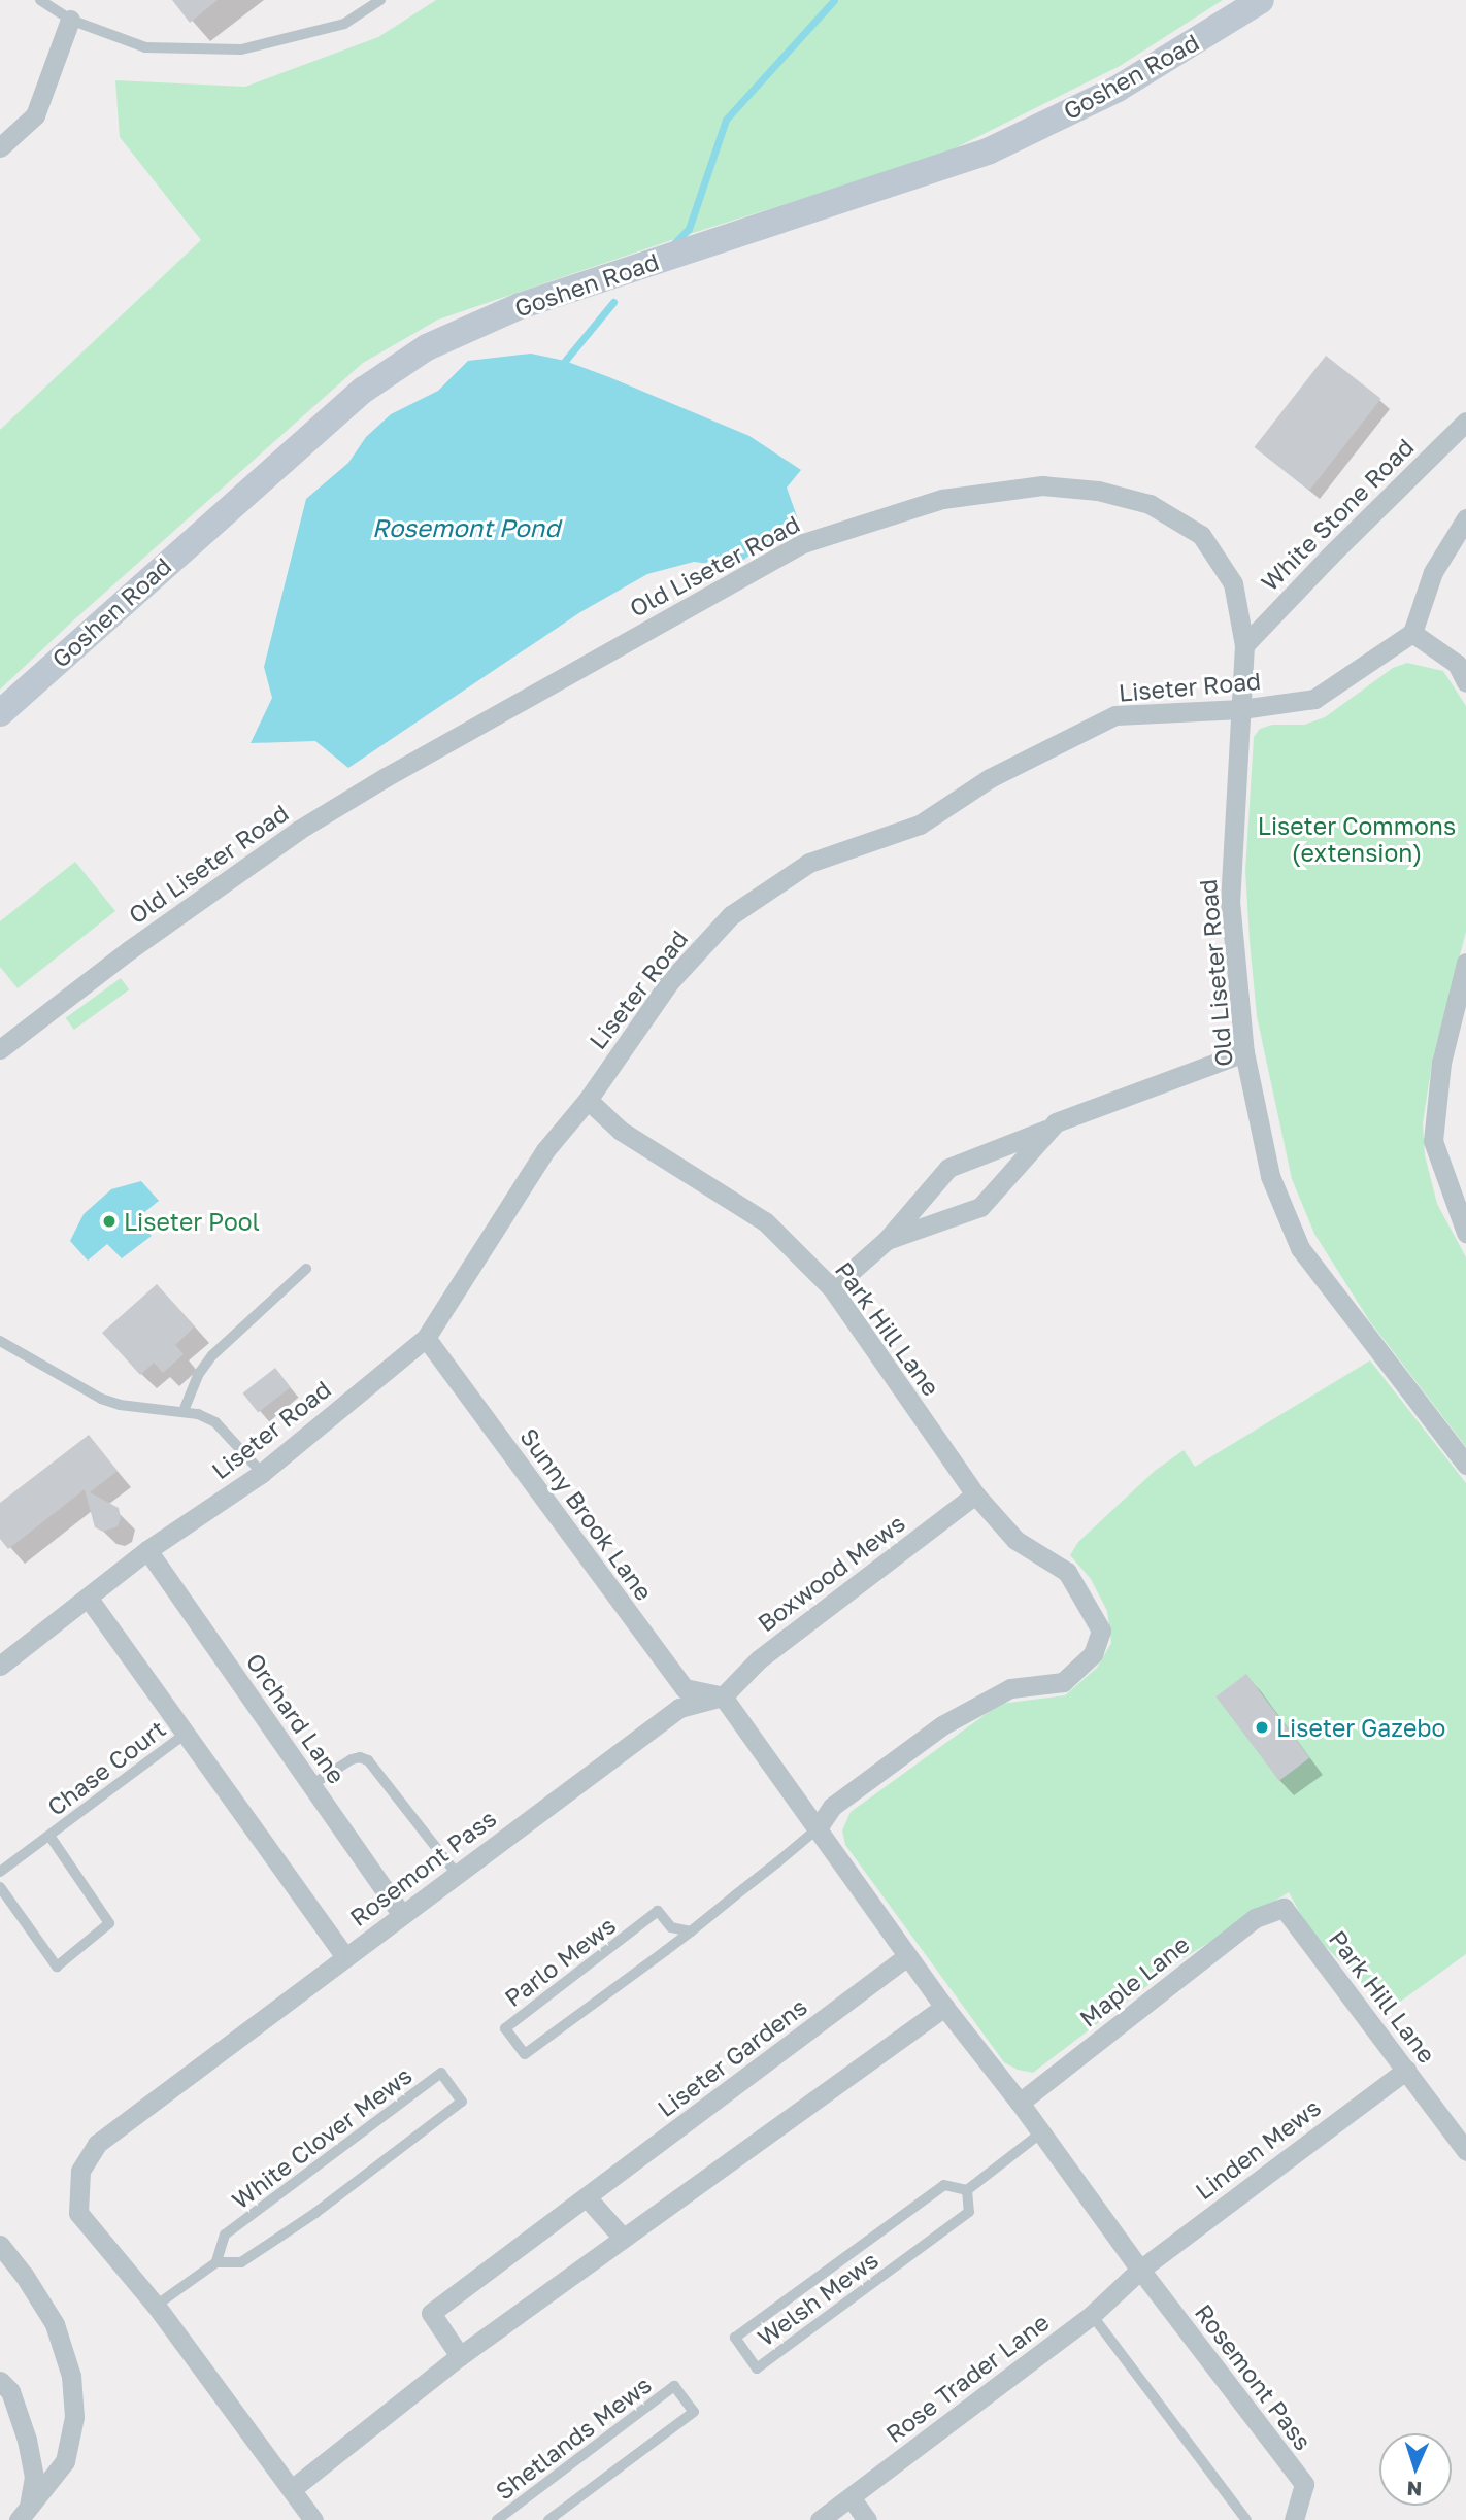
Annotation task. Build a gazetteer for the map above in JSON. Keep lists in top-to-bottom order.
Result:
{
  "streets": {
    "main road": ["Goshen Road"],
    "street": [
      "White Stone Road",
      "Old Liseter Road",
      "Liseter Road",
      "Park Hill Lane",
      "Sunny Brook Lane",
      "Boxwood Mews",
      "Orchard Lane",
      "Rosemont Pass",
      "Maple Lane",
      "Liseter Gardens",
      "Linden Mews",
      "Rose Trader Lane"
    ],
    "lane": [
      "Chase Court",
      "Parlo Mews",
      "White Clover Mews",
      "Welsh Mews",
      "Shetlands Mews"
    ]
  },
  "crossings": [
    ["White Stone Road", "Old Liseter Road"],
    ["Old Liseter Road", "Liseter Road"],
    ["Liseter Road", "Park Hill Lane"],
    ["Liseter Road", "Sunny Brook Lane"],
    ["Liseter Road", "Orchard Lane"],
    ["Park Hill Lane", "Boxwood Mews"],
    ["Park Hill Lane", "Parlo Mews"],
    ["Park Hill Lane", "Maple Lane"],
    ["Park Hill Lane", "Linden Mews"],
    ["Sunny Brook Lane", "Boxwood Mews"],
    ["Sunny Brook Lane", "Rosemont Pass"],
    ["Boxwood Mews", "Rosemont Pass"],
    ["Orchard Lane", "Rosemont Pass"],
    ["Rosemont Pass", "White Clover Mews"],
    ["Rosemont Pass", "Linden Mews"],
    ["Rosemont Pass", "Rose Trader Lane"],
    ["Linden Mews", "Rose Trader Lane"]
  ],
  "water": ["Rosemont Pond"],
  "parks": ["Liseter Commons (extension)"],
  "places": ["Liseter Pool", "Liseter Gazebo"],
  "north": "bottom"
}
